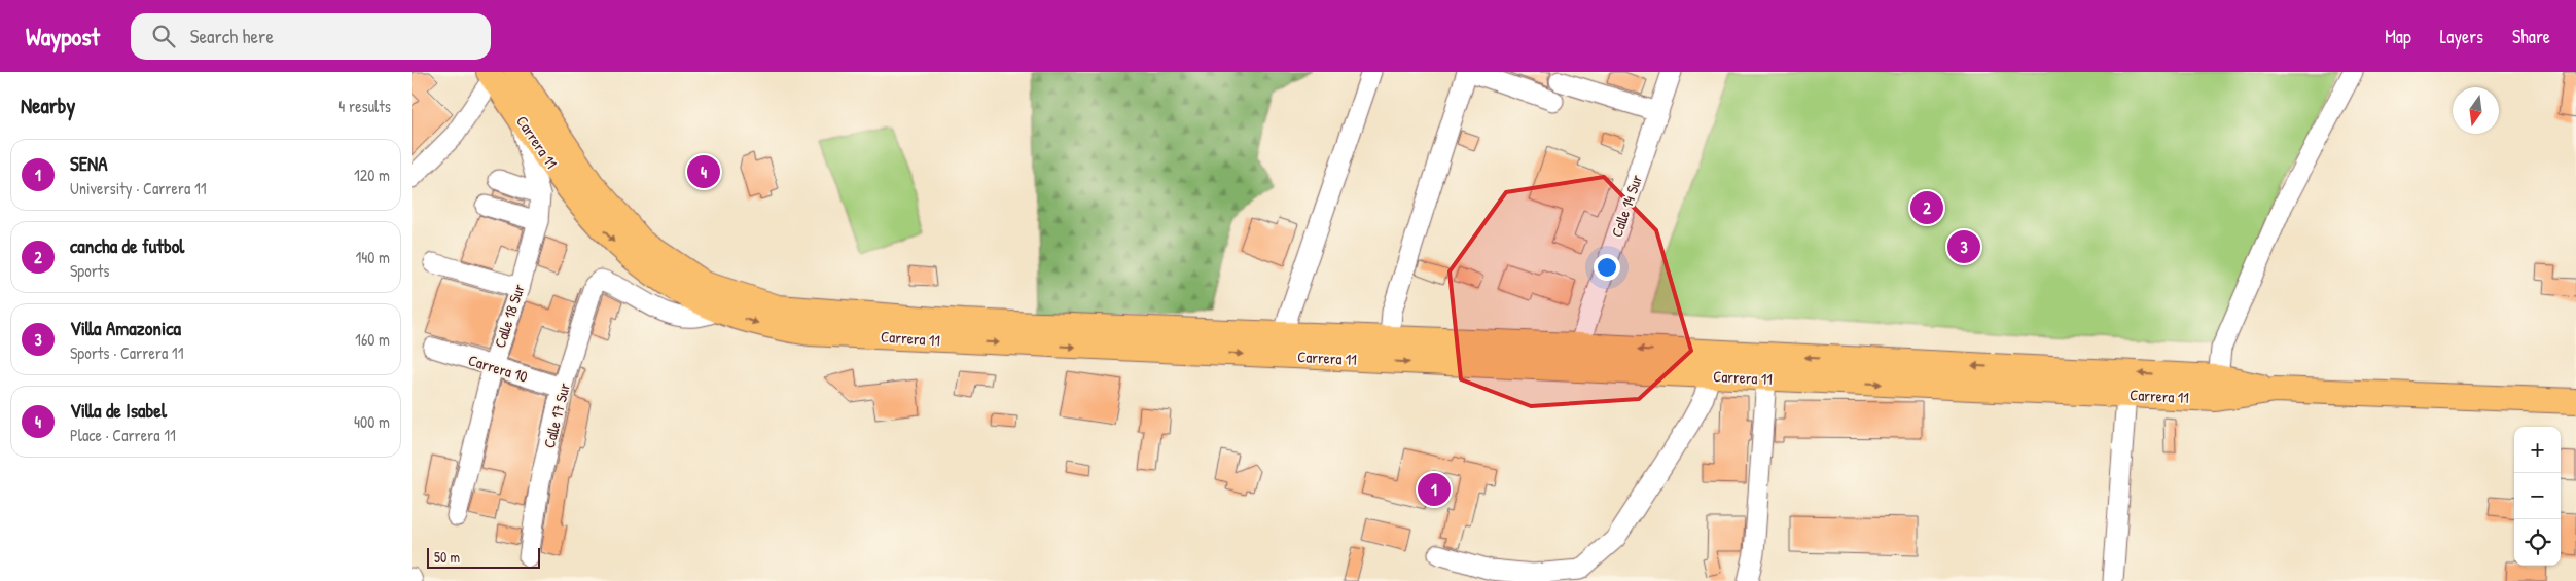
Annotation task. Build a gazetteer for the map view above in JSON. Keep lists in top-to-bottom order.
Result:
{
  "streets": {
    "main road": ["Carrera 11"],
    "street": [
      "Calle 14 Sur",
      "Calle 18 Sur",
      "Carrera 10",
      "Calle 17 Sur"
    ]
  },
  "crossings": [
    ["Carrera 11", "Calle 14 Sur"],
    ["Carrera 11", "Calle 18 Sur"],
    ["Carrera 11", "Calle 17 Sur"],
    ["Calle 18 Sur", "Carrera 10"],
    ["Carrera 10", "Calle 17 Sur"]
  ],
  "scale_bar": "50 m",
  "north": "bottom",
  "page": {
    "header": "Waypost",
    "search": "Search here",
    "nav": ["Map", "Layers", "Share"],
    "heading": ["Nearby", "4 results"],
    "list": [
      {
        "mark": "1",
        "name": "SENA",
        "note": "University · Carrera 11",
        "value": "120 m"
      },
      {
        "mark": "2",
        "name": "cancha de futbol",
        "note": "Sports",
        "value": "140 m"
      },
      {
        "mark": "3",
        "name": "Villa Amazonica",
        "note": "Sports · Carrera 11",
        "value": "160 m"
      },
      {
        "mark": "4",
        "name": "Villa de Isabel",
        "note": "Place · Carrera 11",
        "value": "400 m"
      }
    ],
    "pins": [
      "4",
      "2",
      "3",
      "1"
    ],
    "map_buttons": ["+", "−"],
    "scale": "50 m"
  }
}
